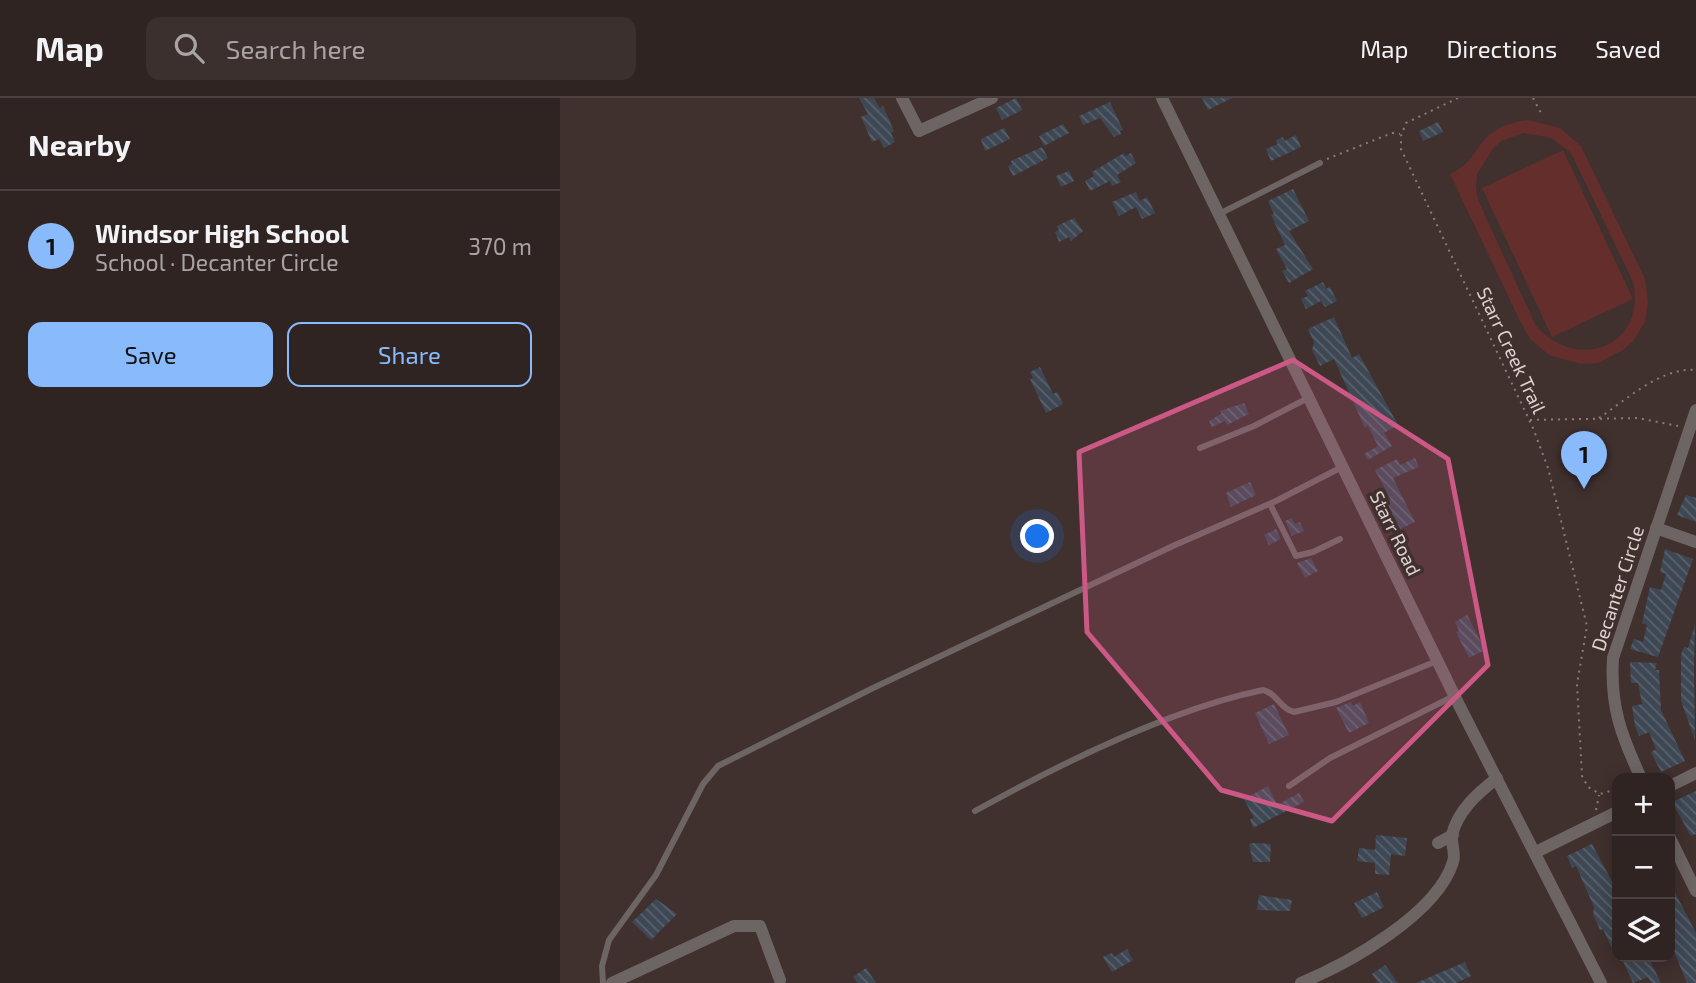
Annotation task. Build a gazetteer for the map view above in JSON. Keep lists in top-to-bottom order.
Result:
{
  "streets": {
    "street": ["Starr Road", "Decanter Circle"],
    "path": ["Starr Creek Trail"]
  },
  "page": {
    "header": "Map",
    "search": "Search here",
    "nav": ["Map", "Directions", "Saved"],
    "heading": "Nearby",
    "list": [
      {
        "mark": "1",
        "name": "Windsor High School",
        "note": "School · Decanter Circle",
        "value": "370 m"
      }
    ],
    "buttons": ["Save", "Share"],
    "pins": "1",
    "map_buttons": ["+", "−"]
  }
}
